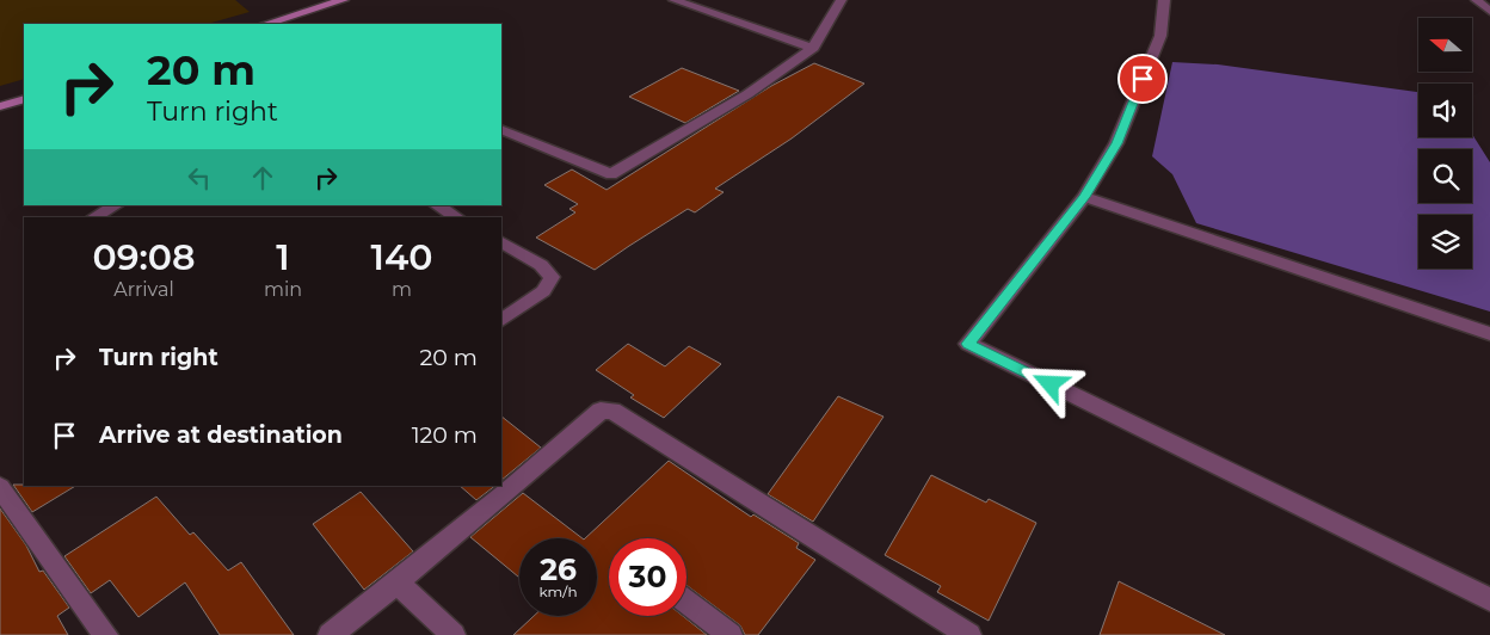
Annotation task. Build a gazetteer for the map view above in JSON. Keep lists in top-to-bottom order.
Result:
{
  "north": "left",
  "page": {
    "turn": ["20 m", "Turn right"],
    "eta": [
      "09:08",
      "Arrival",
      "1",
      "min",
      "140",
      "m"
    ],
    "list": [
      {
        "name": "Turn right",
        "value": "20 m"
      },
      {
        "name": "Arrive at destination",
        "value": "120 m"
      }
    ],
    "speed": "26 km/h",
    "limit": "30"
  }
}
